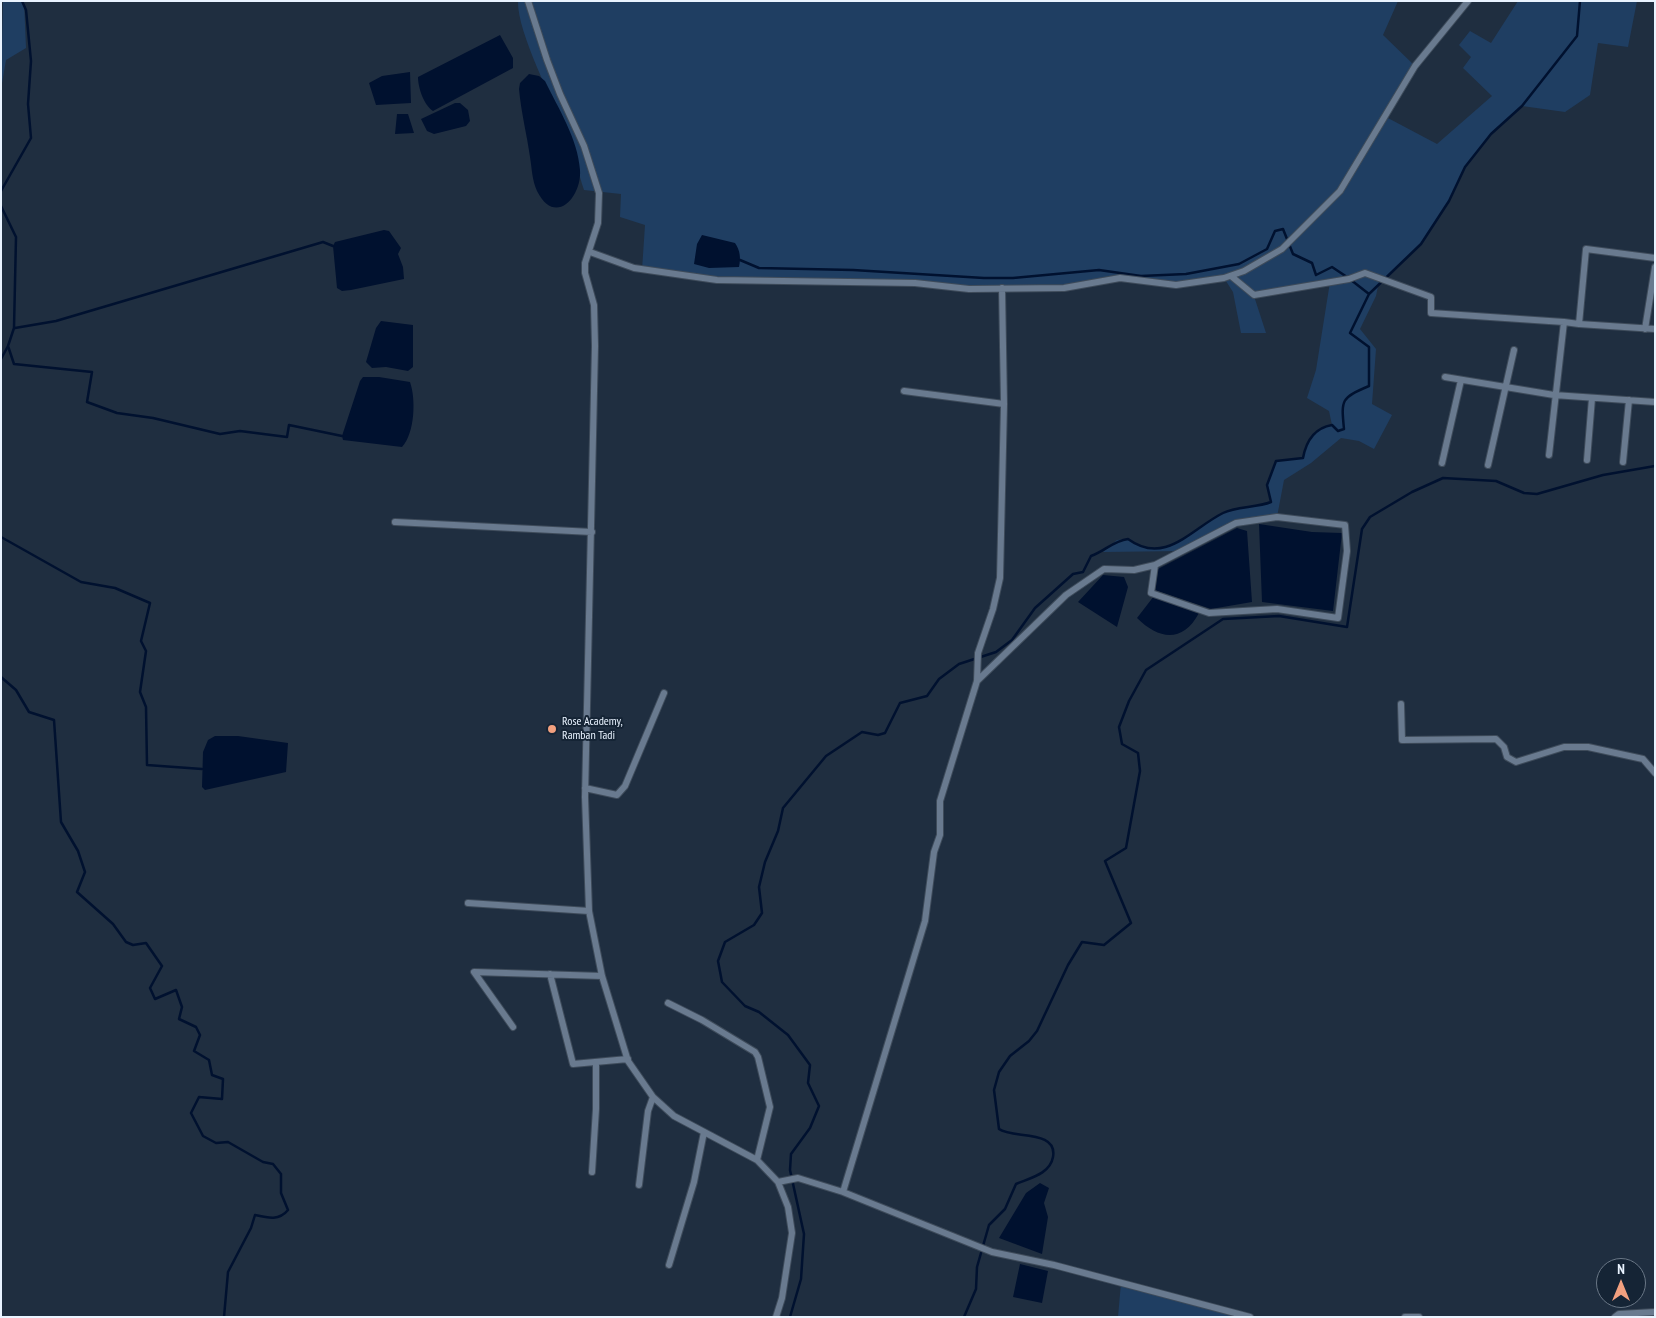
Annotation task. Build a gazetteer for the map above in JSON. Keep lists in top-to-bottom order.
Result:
{
  "places": ["Rose Academy, Ramban Tadi"],
  "north": "top"
}
